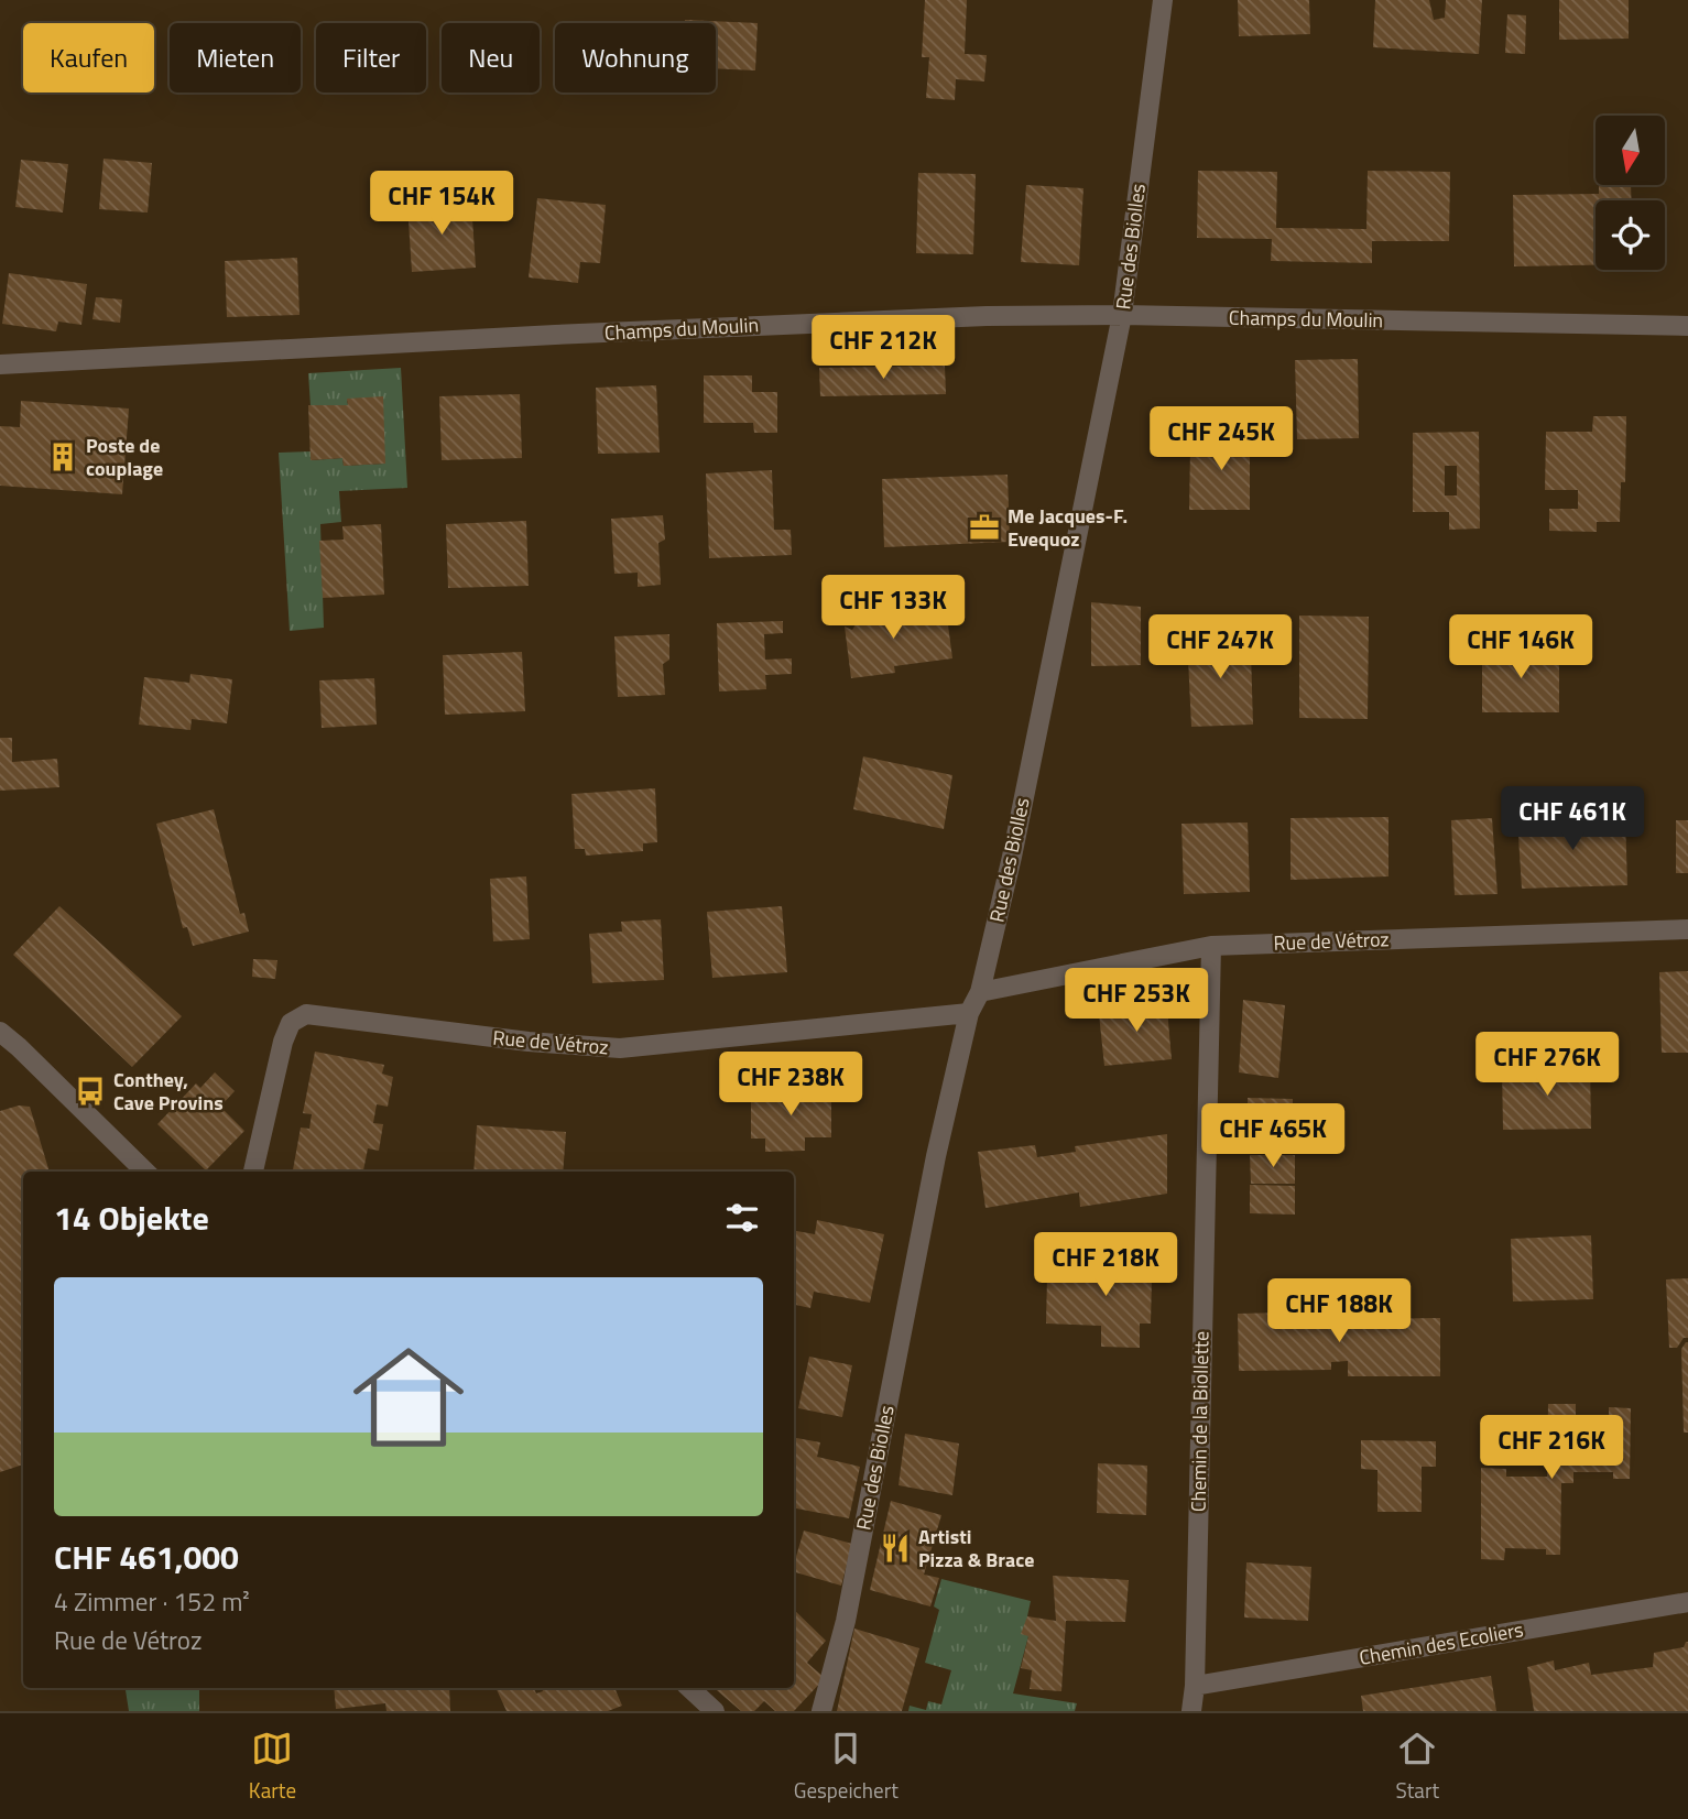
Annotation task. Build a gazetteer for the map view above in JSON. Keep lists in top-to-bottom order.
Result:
{
  "streets": {
    "street": [
      "Rue des Biolles",
      "Champs du Moulin",
      "Rue de Vétroz",
      "Chemin de la Biollette",
      "Chemin des Ecoliers"
    ]
  },
  "crossings": [
    ["Rue des Biolles", "Champs du Moulin"],
    ["Rue des Biolles", "Rue de Vétroz"],
    ["Rue de Vétroz", "Chemin de la Biollette"],
    ["Chemin de la Biollette", "Chemin des Ecoliers"]
  ],
  "places": {
    "building": ["Poste de couplage"],
    "office": ["Me Jacques-F. Evequoz"],
    "bus stop": ["Conthey, Cave Provins"],
    "restaurant": ["Artisti Pizza & Brace"]
  },
  "north": "bottom",
  "page": {
    "chip": [
      "Kaufen",
      "Mieten",
      "Filter",
      "Neu",
      "Wohnung"
    ],
    "price": [
      "CHF 154K",
      "CHF 212K",
      "CHF 245K",
      "CHF 133K",
      "CHF 247K",
      "CHF 146K",
      "CHF 461K",
      "CHF 253K",
      "CHF 276K",
      "CHF 238K",
      "CHF 465K",
      "CHF 218K",
      "CHF 188K",
      "CHF 216K"
    ],
    "heading": "14 Objekte",
    "list": [
      {
        "name": "CHF 461,000",
        "note": "4 Zimmer · 152 m² · Rue de Vétroz"
      }
    ],
    "tabs": ["Karte", "Gespeichert", "Start"]
  }
}
